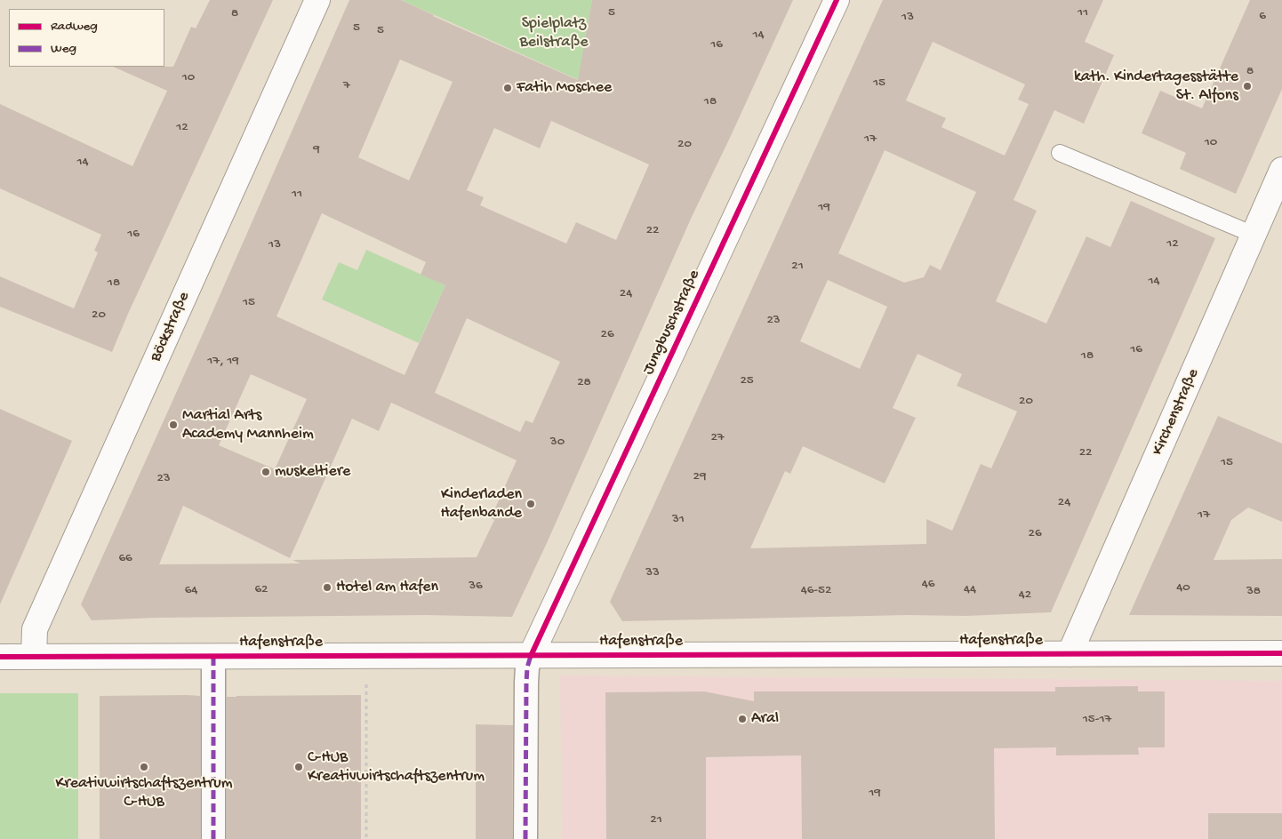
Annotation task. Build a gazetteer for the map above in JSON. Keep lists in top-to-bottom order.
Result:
{
  "streets": {
    "street": [
      "Jungbuschstraße",
      "Böckstraße",
      "Kirchenstraße",
      "Hafenstraße"
    ]
  },
  "crossings": [
    ["Jungbuschstraße", "Hafenstraße"],
    ["Böckstraße", "Hafenstraße"],
    ["Kirchenstraße", "Hafenstraße"]
  ],
  "parks": ["Spielplatz Beilstraße"],
  "places": [
    "kath. Kindertagesstätte St. Alfons",
    "Fatih Moschee",
    "Martial Arts Academy Mannheim",
    "muskeltiere",
    "Kinderladen Hafenbande",
    "Hotel am Hafen",
    "Aral",
    "Kreativwirtschaftszentrum C-HUB",
    "C-HUB Kreativwirtschaftszentrum"
  ],
  "house_numbers": [
    "5",
    "11",
    "8",
    "6",
    "13",
    "5",
    "5",
    "14",
    "16",
    "8",
    "10",
    "15",
    "7",
    "18",
    "12",
    "17",
    "10",
    "20",
    "9",
    "14",
    "11",
    "19",
    "22",
    "16",
    "12",
    "13",
    "21",
    "14",
    "18",
    "24",
    "15",
    "20",
    "23",
    "26",
    "16",
    "18",
    "17, 19",
    "25",
    "28",
    "20",
    "27",
    "30",
    "22",
    "15",
    "29",
    "23",
    "24",
    "17",
    "31",
    "26",
    "66",
    "33",
    "46",
    "36",
    "40",
    "62",
    "44",
    "64",
    "46-52",
    "38",
    "42",
    "15-17",
    "19",
    "21"
  ],
  "legend": ["Radweg", "Weg"]
}
